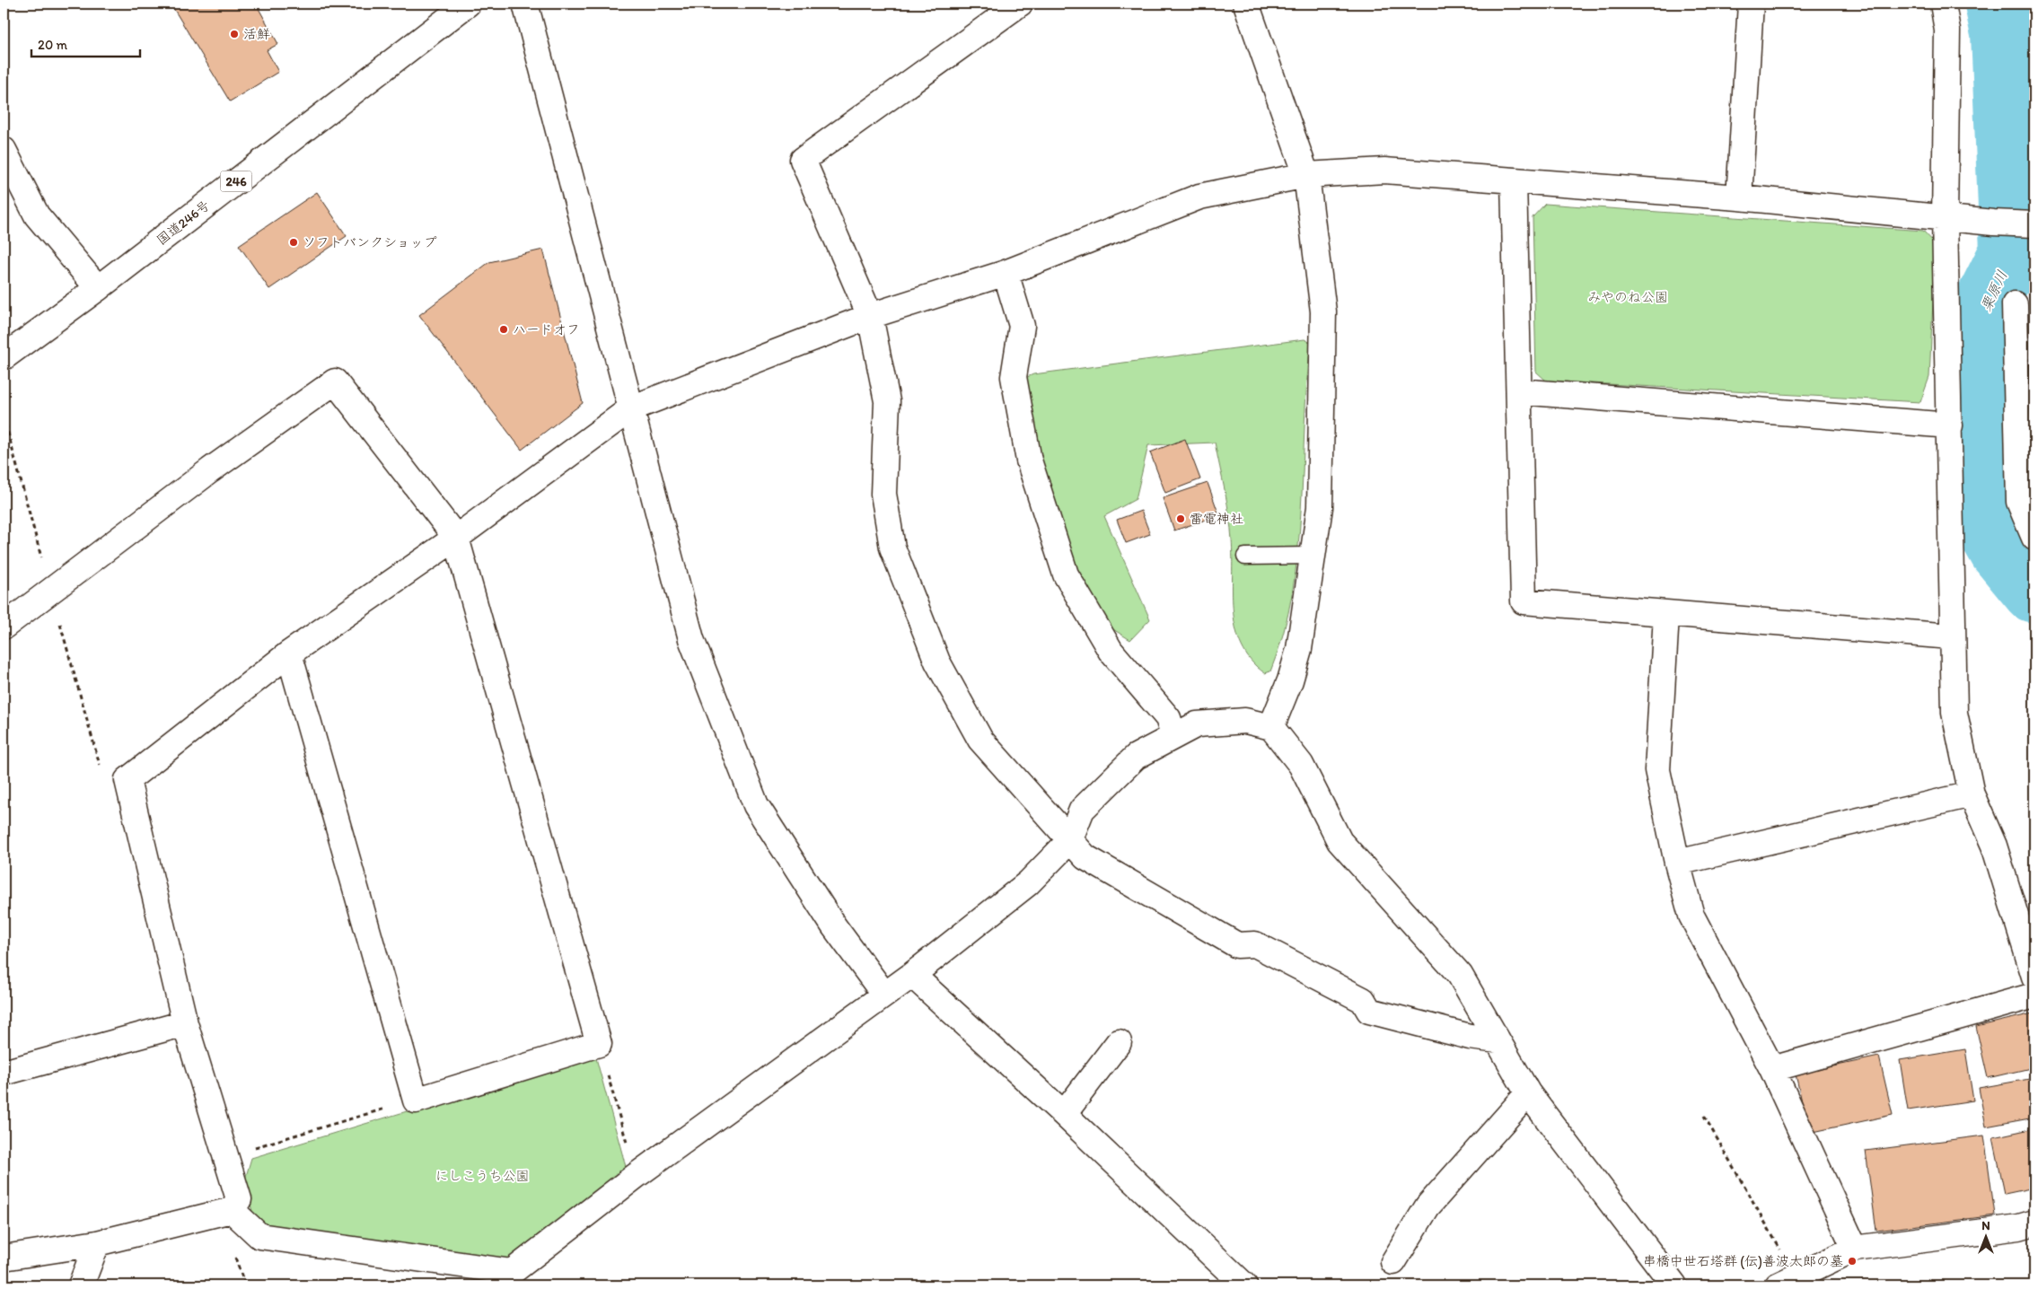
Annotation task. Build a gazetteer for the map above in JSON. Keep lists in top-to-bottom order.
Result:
{
  "streets": {
    "main road": ["246", "国道246号"]
  },
  "water": ["栗原川"],
  "parks": ["みやのね公園", "にしこうち公園"],
  "places": [
    "活鮮",
    "ソフトバンクショップ",
    "ハードオフ",
    "雷電神社",
    "串橋中世石塔群 (伝)善波太郎の墓"
  ],
  "scale_bar": "20 m",
  "north": "top"
}
